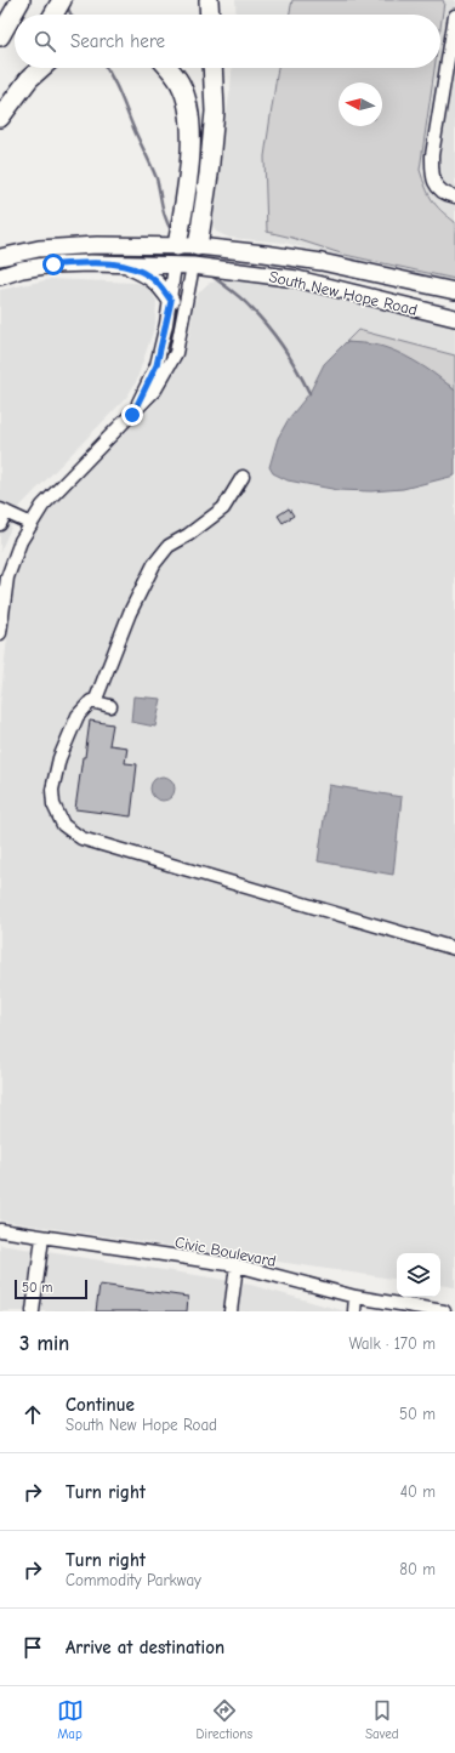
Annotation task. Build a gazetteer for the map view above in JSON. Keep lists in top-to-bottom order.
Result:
{
  "streets": {
    "main road": ["South New Hope Road"],
    "street": ["Civic Boulevard"]
  },
  "scale_bar": "50 m",
  "north": "left",
  "page": {
    "search": "Search here",
    "scale": "50 m",
    "heading": ["3 min", "Walk · 170 m"],
    "list": [
      ["Continue", "South New Hope Road", "50 m"],
      ["Turn right", "40 m"],
      ["Turn right", "Commodity Parkway", "80 m"],
      "Arrive at destination"
    ],
    "nav": ["Map", "Directions", "Saved"]
  }
}
